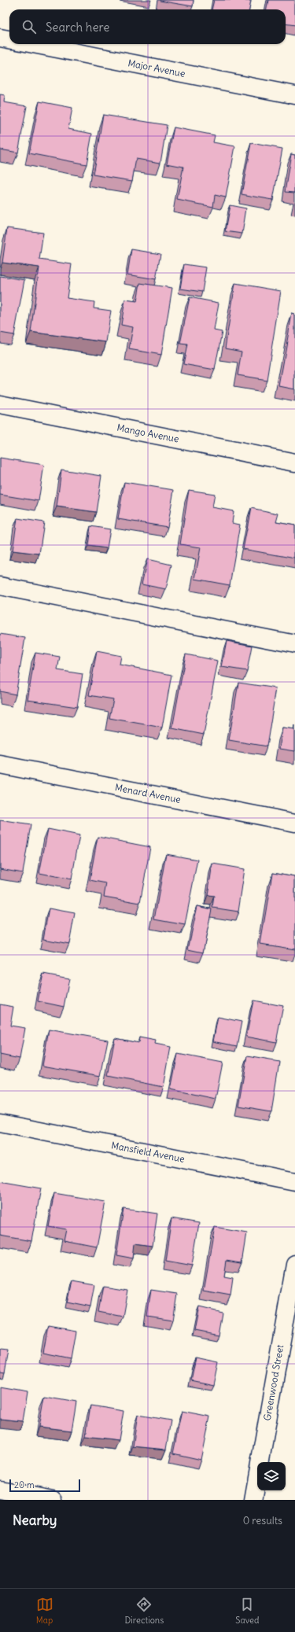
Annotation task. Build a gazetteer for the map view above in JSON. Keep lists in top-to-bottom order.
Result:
{
  "streets": {
    "street": [
      "Major Avenue",
      "Mango Avenue",
      "Menard Avenue",
      "Mansfield Avenue",
      "Greenwood Street"
    ]
  },
  "scale_bar": "20 m",
  "page": {
    "search": "Search here",
    "scale": "20 m",
    "heading": ["Nearby", "0 results"],
    "nav": ["Map", "Directions", "Saved"]
  }
}
